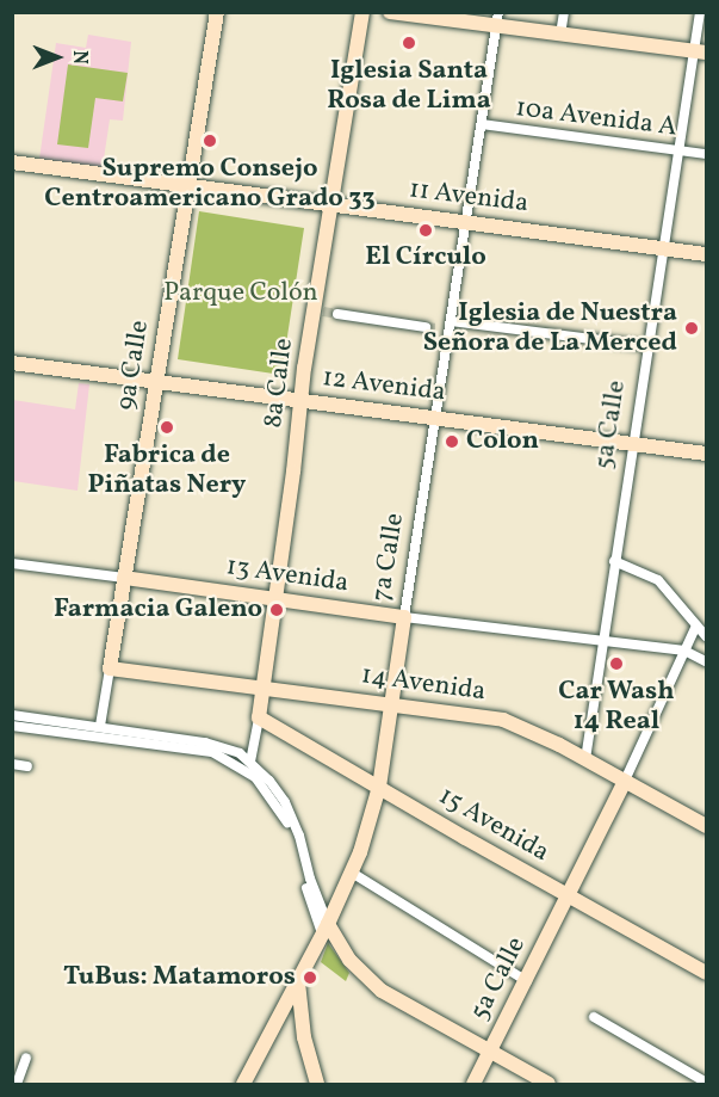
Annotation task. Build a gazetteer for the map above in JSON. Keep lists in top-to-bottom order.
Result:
{
  "streets": {
    "main road": [
      "11 Avenida",
      "9a Calle",
      "8a Calle",
      "12 Avenida",
      "5a Calle",
      "7a Calle",
      "13 Avenida",
      "14 Avenida",
      "15 Avenida"
    ],
    "street": ["10a Avenida A"]
  },
  "crossings": [
    ["10a Avenida A", "5a Calle"],
    ["10a Avenida A", "7a Calle"],
    ["11 Avenida", "9a Calle"],
    ["11 Avenida", "8a Calle"],
    ["11 Avenida", "5a Calle"],
    ["11 Avenida", "7a Calle"],
    ["9a Calle", "12 Avenida"],
    ["9a Calle", "13 Avenida"],
    ["9a Calle", "14 Avenida"],
    ["8a Calle", "12 Avenida"],
    ["8a Calle", "13 Avenida"],
    ["8a Calle", "14 Avenida"],
    ["8a Calle", "15 Avenida"],
    ["12 Avenida", "5a Calle"],
    ["12 Avenida", "7a Calle"],
    ["5a Calle", "13 Avenida"],
    ["5a Calle", "14 Avenida"],
    ["5a Calle", "15 Avenida"],
    ["7a Calle", "13 Avenida"],
    ["7a Calle", "14 Avenida"],
    ["7a Calle", "15 Avenida"]
  ],
  "parks": ["Parque Colón"],
  "places": [
    "Iglesia Santa Rosa de Lima",
    "Supremo Consejo Centroamericano Grado 33",
    "El Círculo",
    "Iglesia de Nuestra Señora de La Merced",
    "Fabrica de Piñatas Nery",
    "Colon",
    "Farmacia Galeno",
    "Car Wash 14 Real",
    "TuBus: Matamoros"
  ],
  "north": "right"
}
